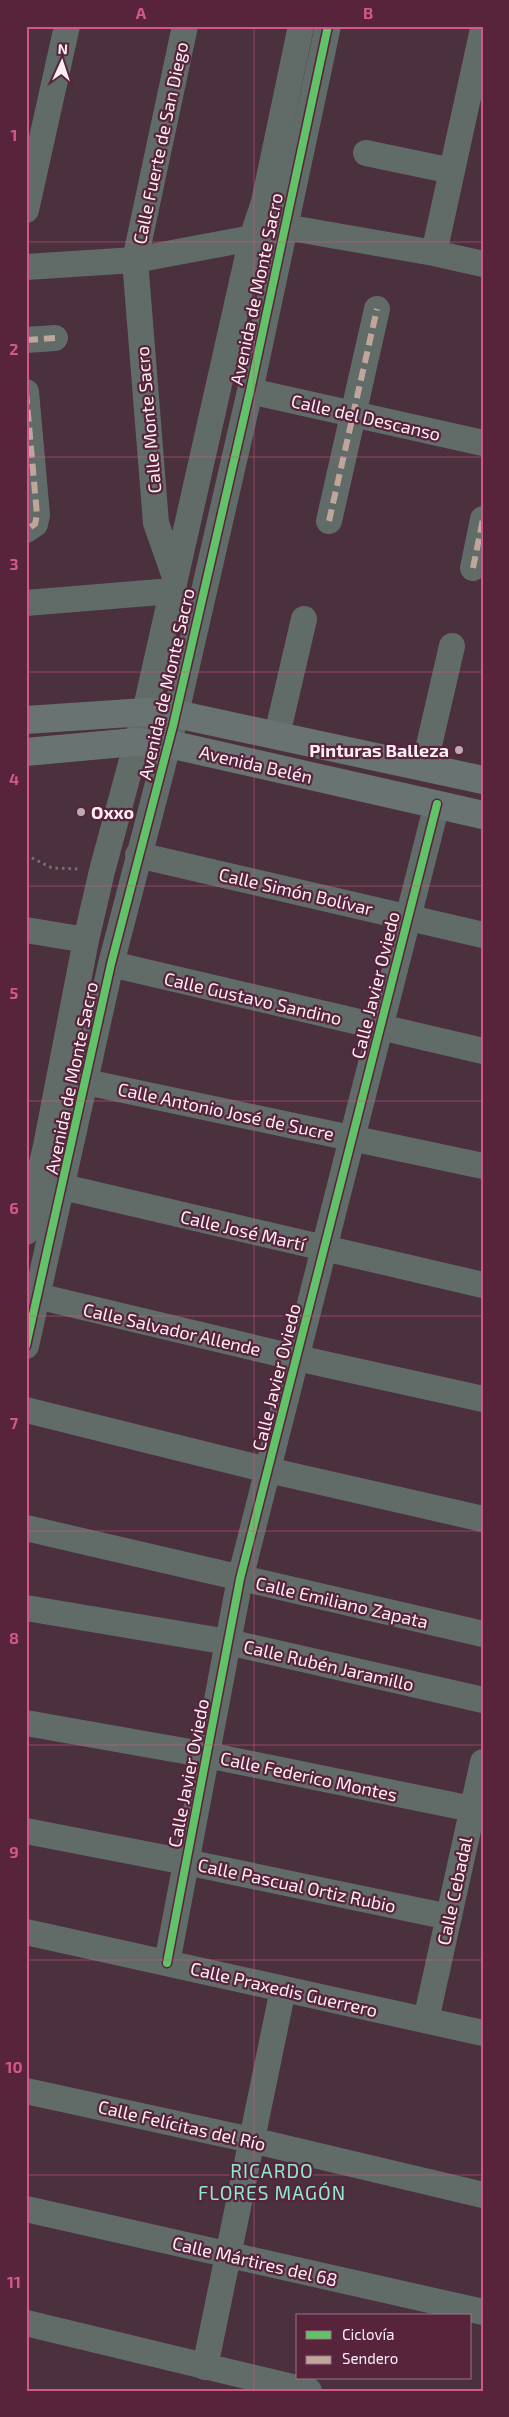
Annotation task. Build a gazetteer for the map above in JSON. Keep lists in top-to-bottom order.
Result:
{
  "streets": {
    "main road": ["Avenida Belén"],
    "street": [
      "Calle Fuerte de San Diego",
      "Avenida de Monte Sacro",
      "Calle del Descanso",
      "Calle Monte Sacro",
      "Calle Simón Bolívar",
      "Calle Javier Oviedo",
      "Calle Gustavo Sandino",
      "Calle Antonio José de Sucre",
      "Calle José Martí",
      "Calle Salvador Allende",
      "Calle Emiliano Zapata",
      "Calle Rubén Jaramillo",
      "Calle Federico Montes",
      "Calle Pascual Ortiz Rubio",
      "Calle Cebadal",
      "Calle Praxedis Guerrero",
      "Calle Felícitas del Río",
      "Calle Mártires del 68"
    ]
  },
  "crossings": [
    ["Calle Fuerte de San Diego", "Calle Monte Sacro"],
    ["Avenida de Monte Sacro", "Calle del Descanso"],
    ["Avenida de Monte Sacro", "Calle Monte Sacro"],
    ["Avenida de Monte Sacro", "Avenida Belén"],
    ["Avenida de Monte Sacro", "Calle Simón Bolívar"],
    ["Avenida de Monte Sacro", "Calle Gustavo Sandino"],
    ["Avenida de Monte Sacro", "Calle Antonio José de Sucre"],
    ["Avenida de Monte Sacro", "Calle José Martí"],
    ["Avenida de Monte Sacro", "Calle Salvador Allende"],
    ["Avenida Belén", "Calle Javier Oviedo"],
    ["Calle Simón Bolívar", "Calle Javier Oviedo"],
    ["Calle Javier Oviedo", "Calle Gustavo Sandino"],
    ["Calle Javier Oviedo", "Calle Antonio José de Sucre"],
    ["Calle Javier Oviedo", "Calle José Martí"],
    ["Calle Javier Oviedo", "Calle Salvador Allende"],
    ["Calle Javier Oviedo", "Calle Emiliano Zapata"],
    ["Calle Javier Oviedo", "Calle Rubén Jaramillo"],
    ["Calle Javier Oviedo", "Calle Federico Montes"],
    ["Calle Javier Oviedo", "Calle Pascual Ortiz Rubio"],
    ["Calle Javier Oviedo", "Calle Praxedis Guerrero"],
    ["Calle Federico Montes", "Calle Cebadal"],
    ["Calle Pascual Ortiz Rubio", "Calle Cebadal"],
    ["Calle Cebadal", "Calle Praxedis Guerrero"]
  ],
  "districts": ["RICARDO FLORES MAGÓN"],
  "places": ["Pinturas Balleza", "Oxxo"],
  "legend": ["Ciclovía", "Sendero"],
  "north": "top",
  "grid": {
    "columns": ["A", "B"],
    "rows": [
      "1",
      "2",
      "3",
      "4",
      "5",
      "6",
      "7",
      "8",
      "9",
      "10",
      "11"
    ]
  }
}
